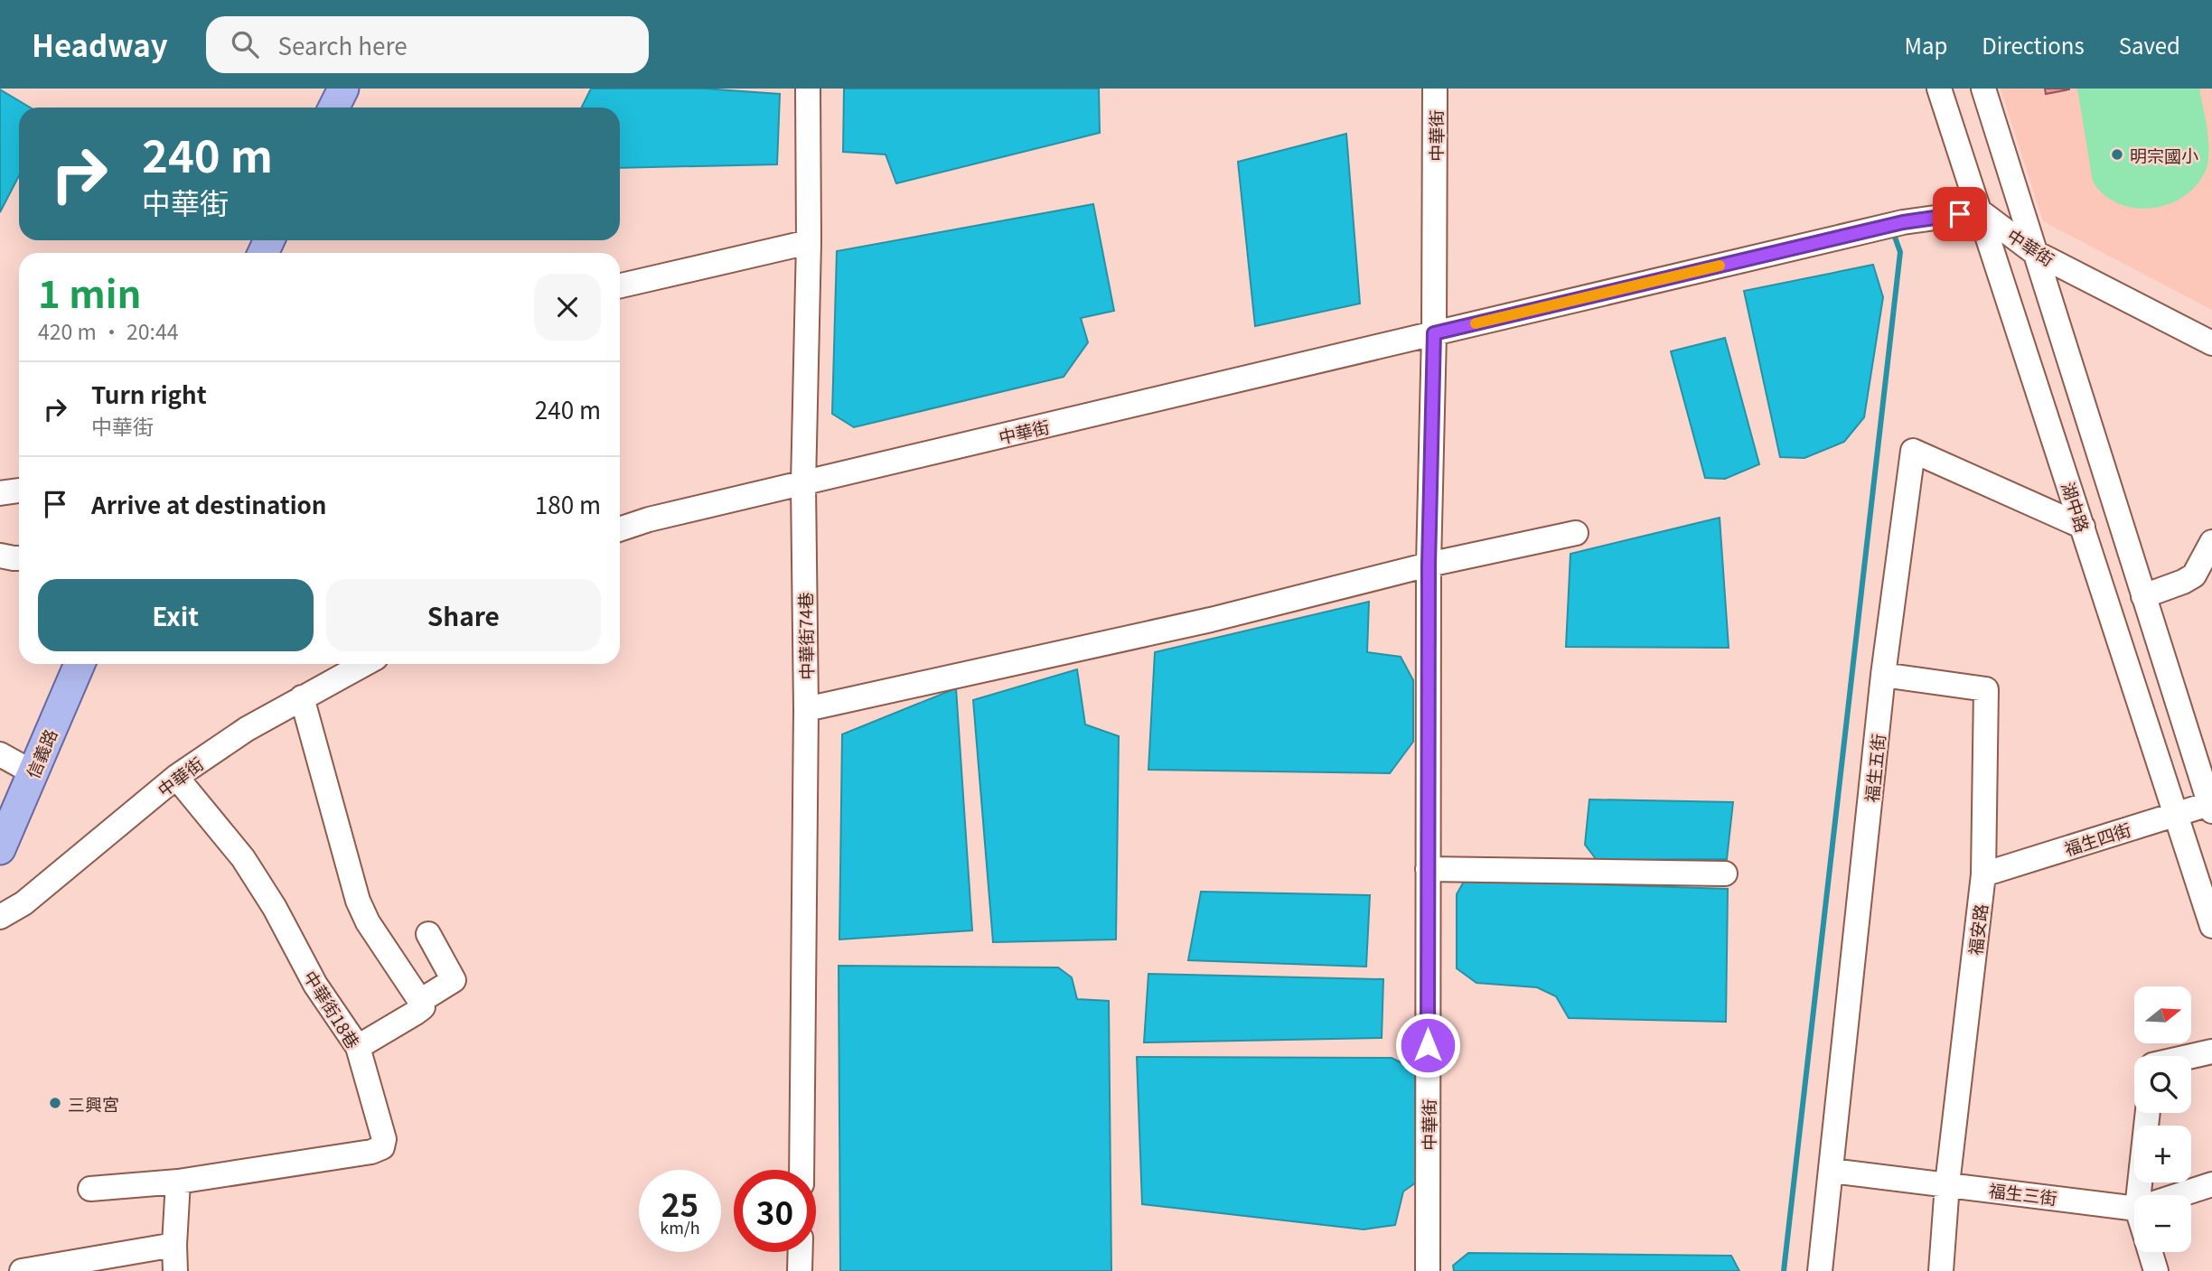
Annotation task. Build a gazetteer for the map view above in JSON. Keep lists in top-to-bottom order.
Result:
{
  "streets": {
    "main road": ["信義路"],
    "street": [
      "中華街",
      "湖中路",
      "中華街74巷",
      "福生五街",
      "福生四街",
      "福安路",
      "中華街18巷",
      "福生三街"
    ]
  },
  "crossings": [
    ["中華街", "湖中路"],
    ["中華街", "中華街74巷"],
    ["中華街", "中華街18巷"],
    ["湖中路", "福生五街"],
    ["湖中路", "福生四街"],
    ["福生五街", "福安路"],
    ["福生五街", "福生三街"],
    ["福生四街", "福安路"],
    ["福安路", "福生三街"]
  ],
  "places": ["明宗國小", "三興宮"],
  "north": "right",
  "page": {
    "header": "Headway",
    "search": "Search here",
    "nav": ["Map", "Directions", "Saved"],
    "turn": ["240 m", "中華街"],
    "heading": ["1 min", "420 m · 20:44"],
    "list": [
      {
        "name": "Turn right",
        "note": "中華街",
        "value": "240 m"
      },
      {
        "name": "Arrive at destination",
        "value": "180 m"
      }
    ],
    "buttons": ["Exit", "Share"],
    "map_buttons": ["+", "−"],
    "speed": "25 km/h",
    "limit": "30"
  }
}
